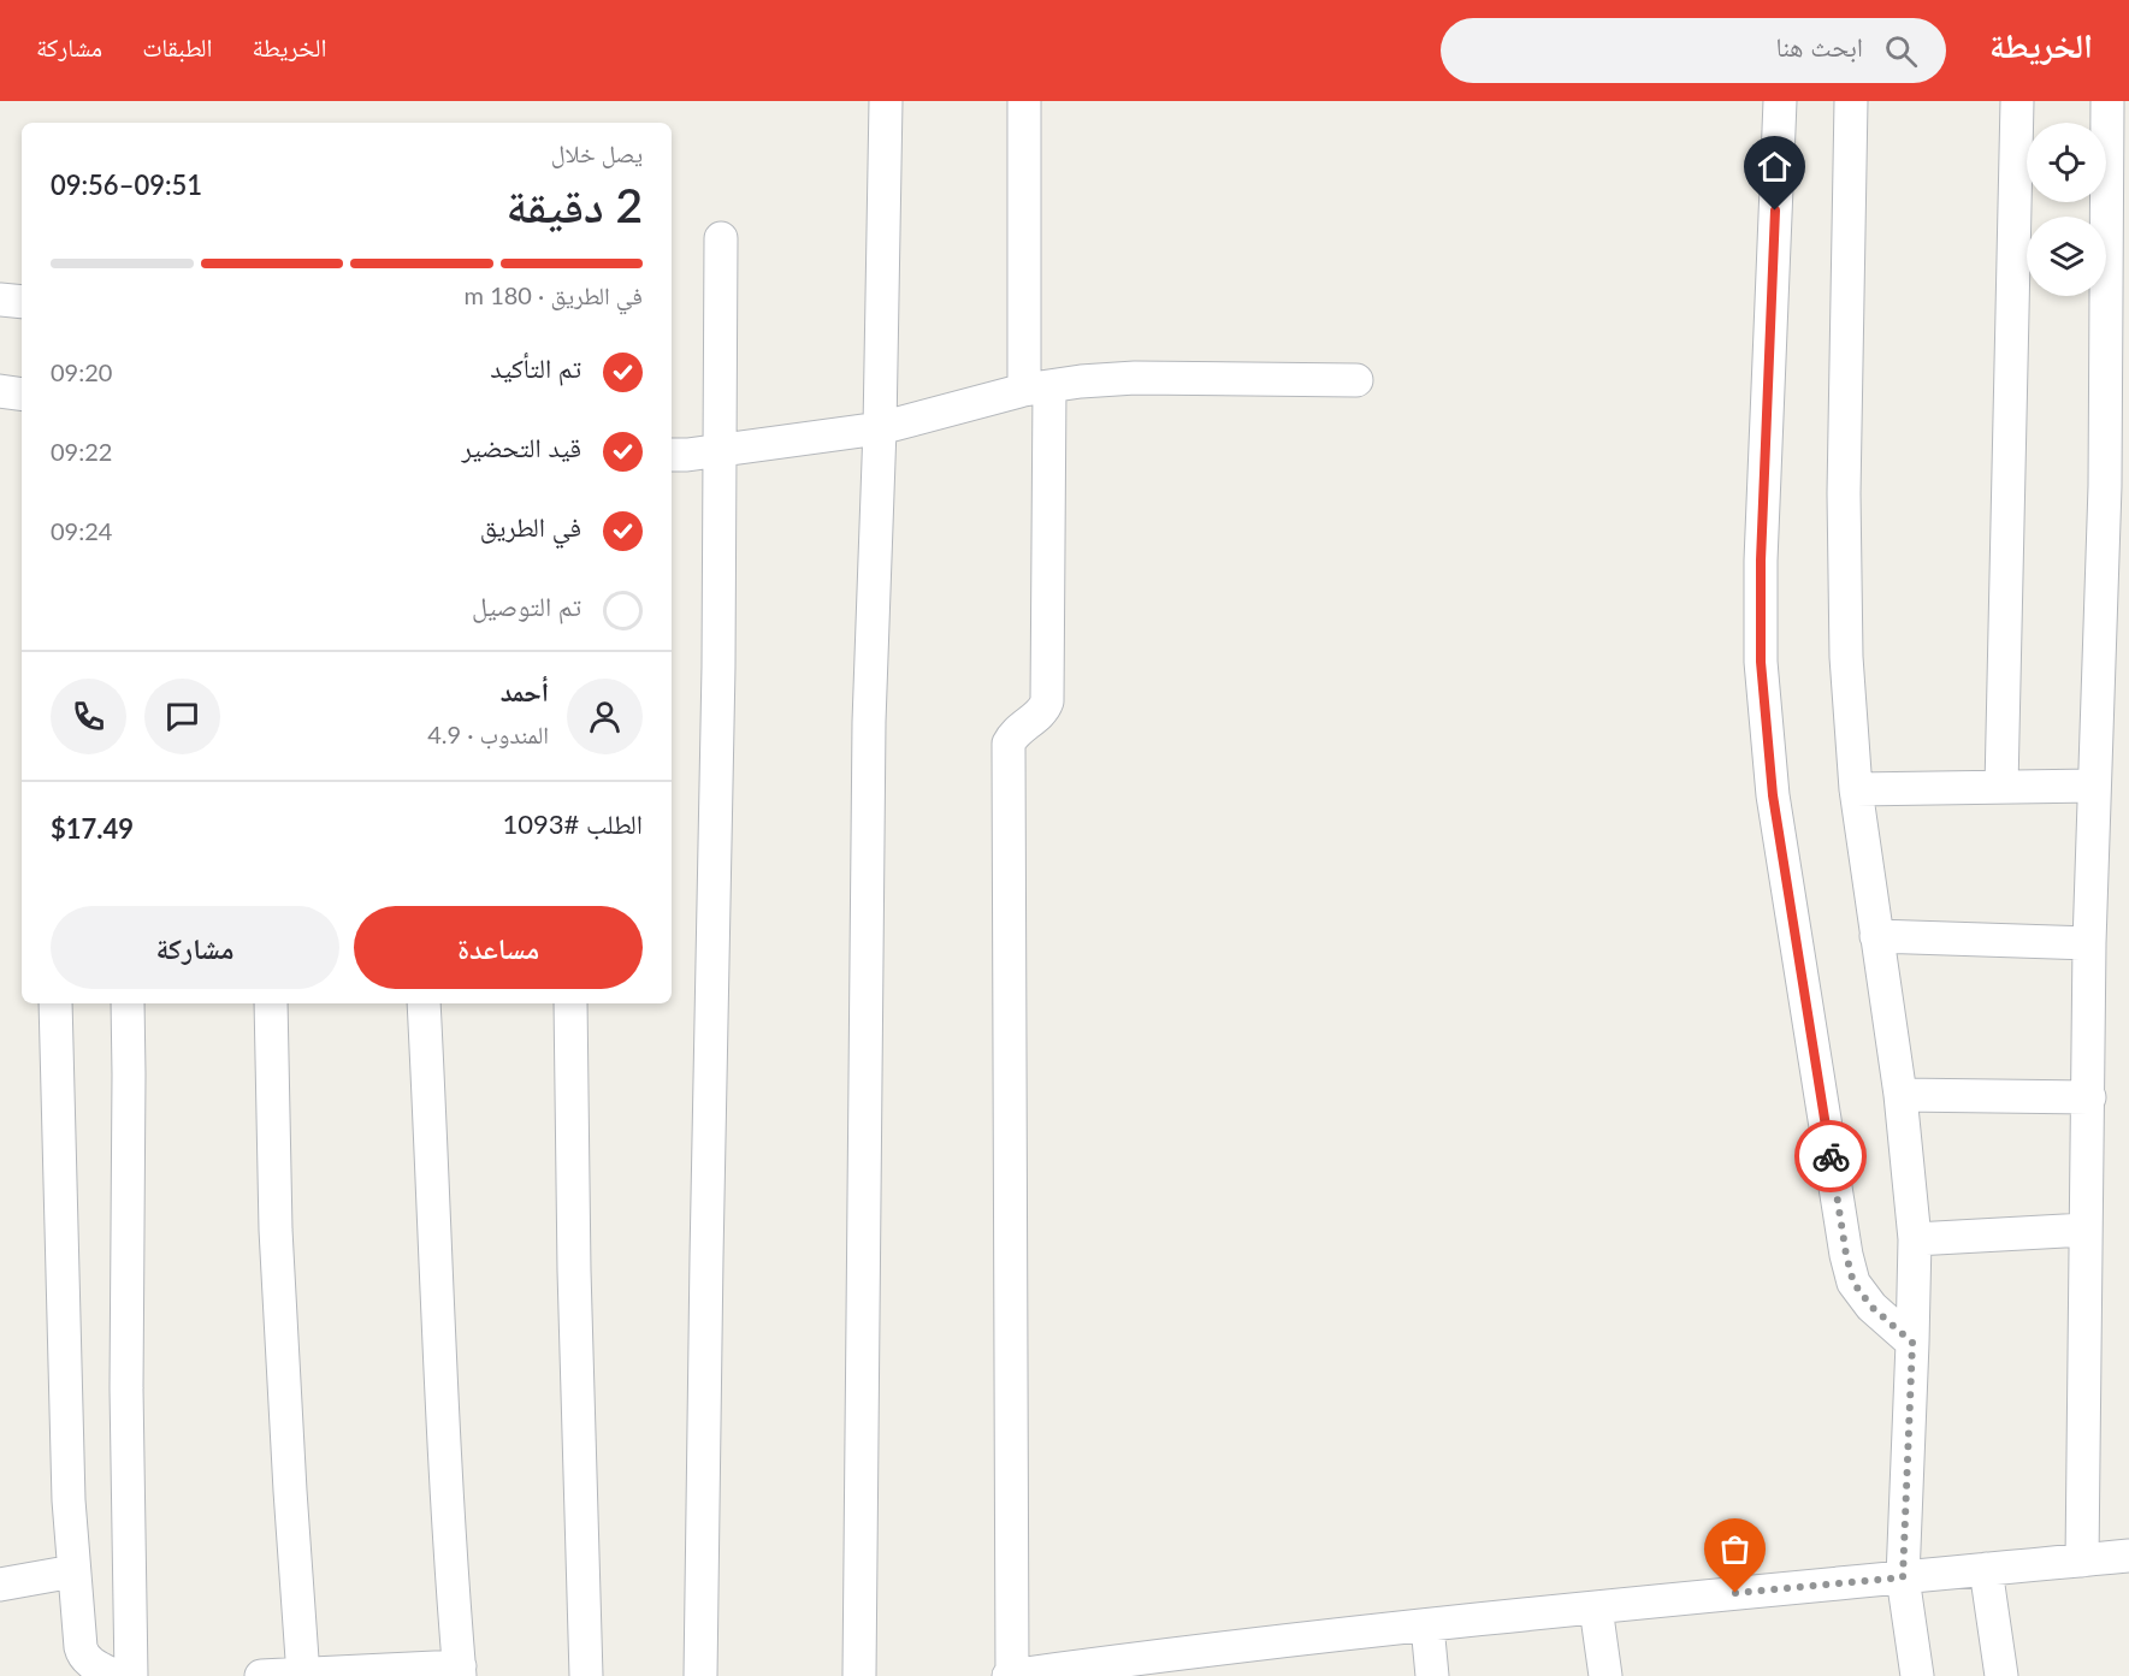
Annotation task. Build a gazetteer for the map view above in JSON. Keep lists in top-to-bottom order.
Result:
{
  "page": {
    "header": "الخريطة",
    "search": "ابحث هنا",
    "nav": ["الخريطة", "الطبقات", "مشاركة"],
    "heading": ["2 دقيقة", "يصل خلال", "09:51–09:56"],
    "panel": [
      "أحمد",
      "المندوب · 4.9",
      "الطلب #1093",
      "$17.49"
    ],
    "bar": "في الطريق · 180 m",
    "list": [
      ["تم التأكيد", "09:20"],
      ["قيد التحضير", "09:22"],
      ["في الطريق", "09:24"],
      "تم التوصيل"
    ],
    "buttons": ["مساعدة", "مشاركة"]
  }
}
